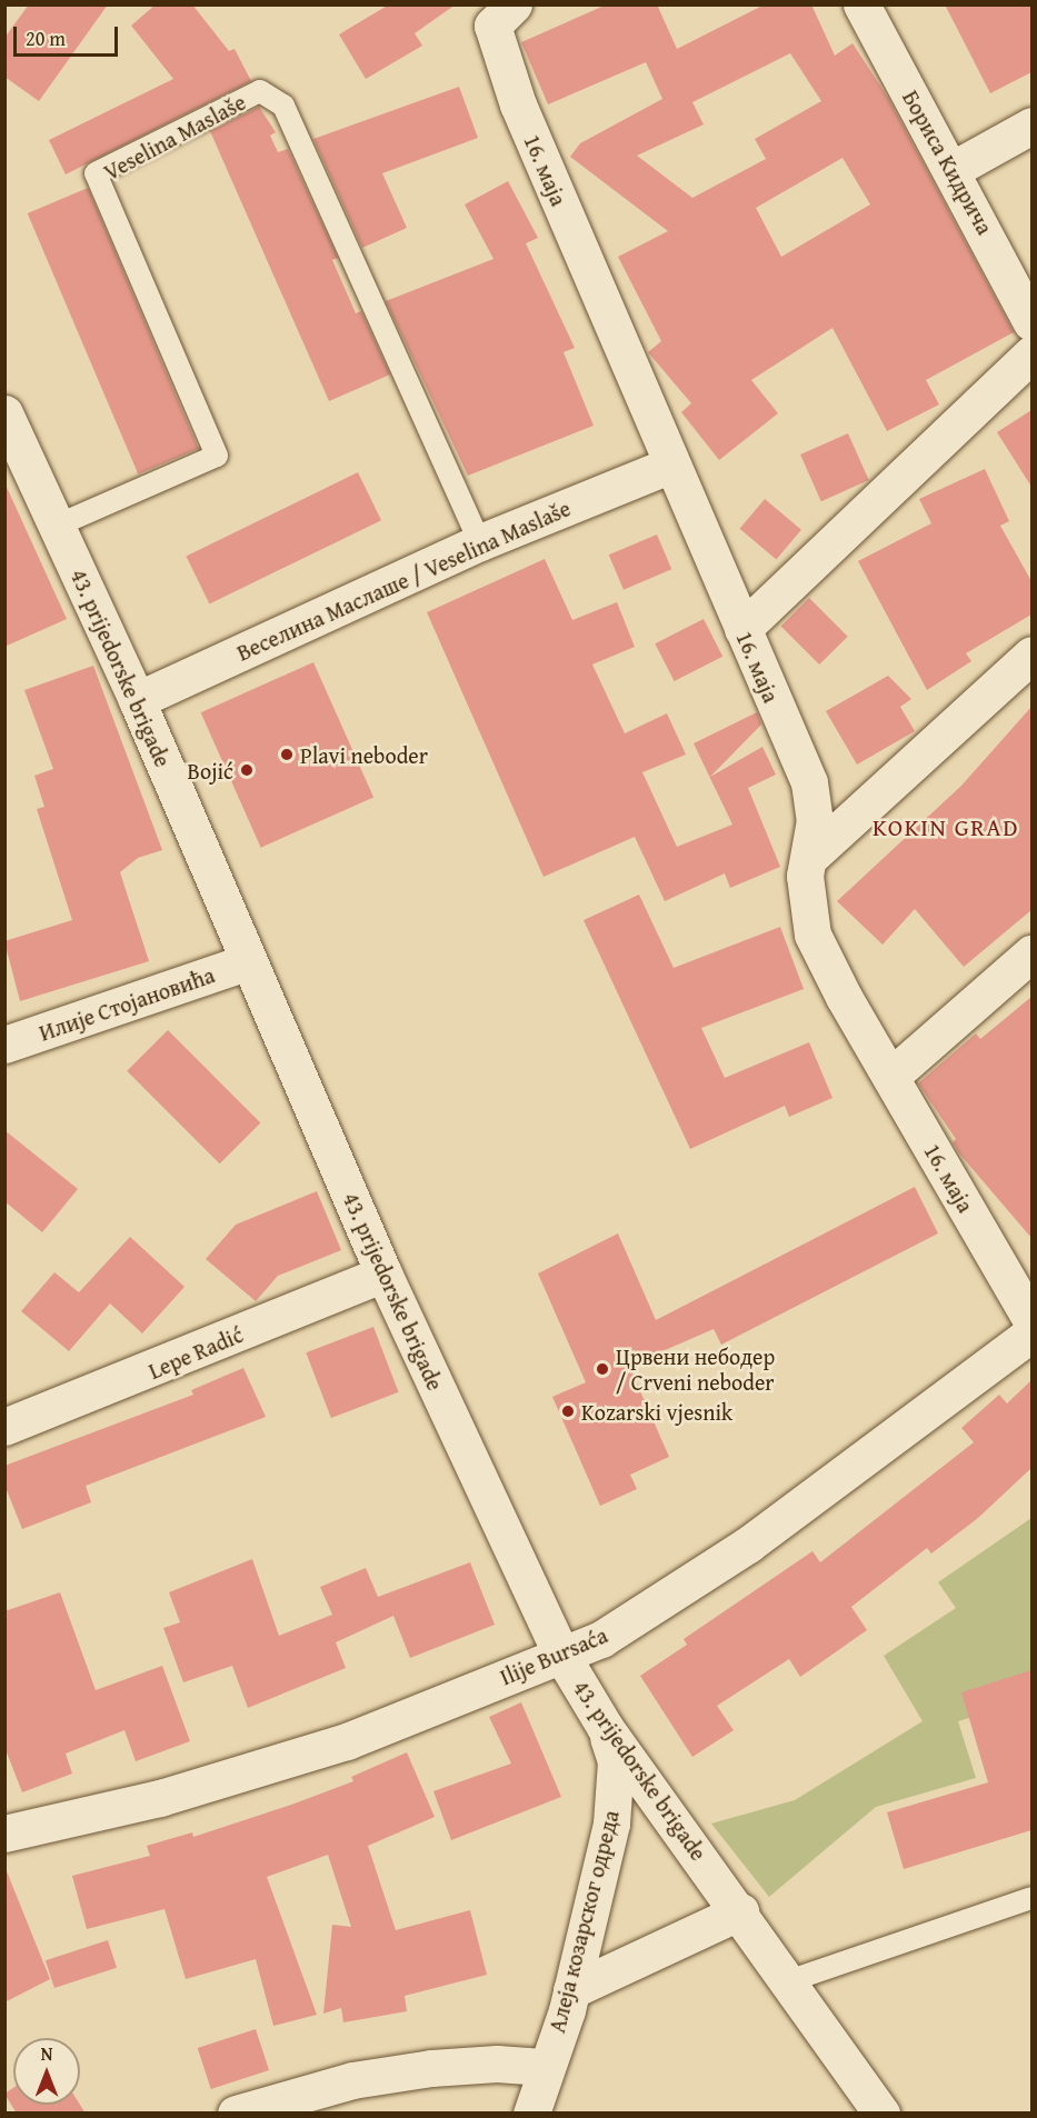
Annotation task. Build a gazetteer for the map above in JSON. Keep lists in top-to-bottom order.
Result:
{
  "streets": {
    "street": [
      "Бориса Kидрича",
      "16. маја",
      "Веселина Маслаше / Veselina Maslaše",
      "43. prijedorske brigade",
      "Илије Стојановића",
      "Lepe Radić",
      "Ilije Bursaća",
      "Алеја козарског одреда"
    ],
    "lane": ["Veselina Maslaše"]
  },
  "crossings": [
    ["Veselina Maslaše", "Веселина Маслаше / Veselina Maslaše"],
    ["Veselina Maslaše", "43. prijedorske brigade"],
    ["16. маја", "Веселина Маслаше / Veselina Maslaše"],
    ["Веселина Маслаше / Veselina Maslaše", "43. prijedorske brigade"],
    ["43. prijedorske brigade", "Илије Стојановића"],
    ["43. prijedorske brigade", "Lepe Radić"],
    ["43. prijedorske brigade", "Ilije Bursaća"],
    ["43. prijedorske brigade", "Алеја козарског одреда"]
  ],
  "districts": ["KOKIN GRAD"],
  "places": [
    "Plavi neboder",
    "Bojić",
    "Црвени небодер / Crveni neboder",
    "Kozarski vjesnik"
  ],
  "scale_bar": "20 m",
  "north": "top"
}
